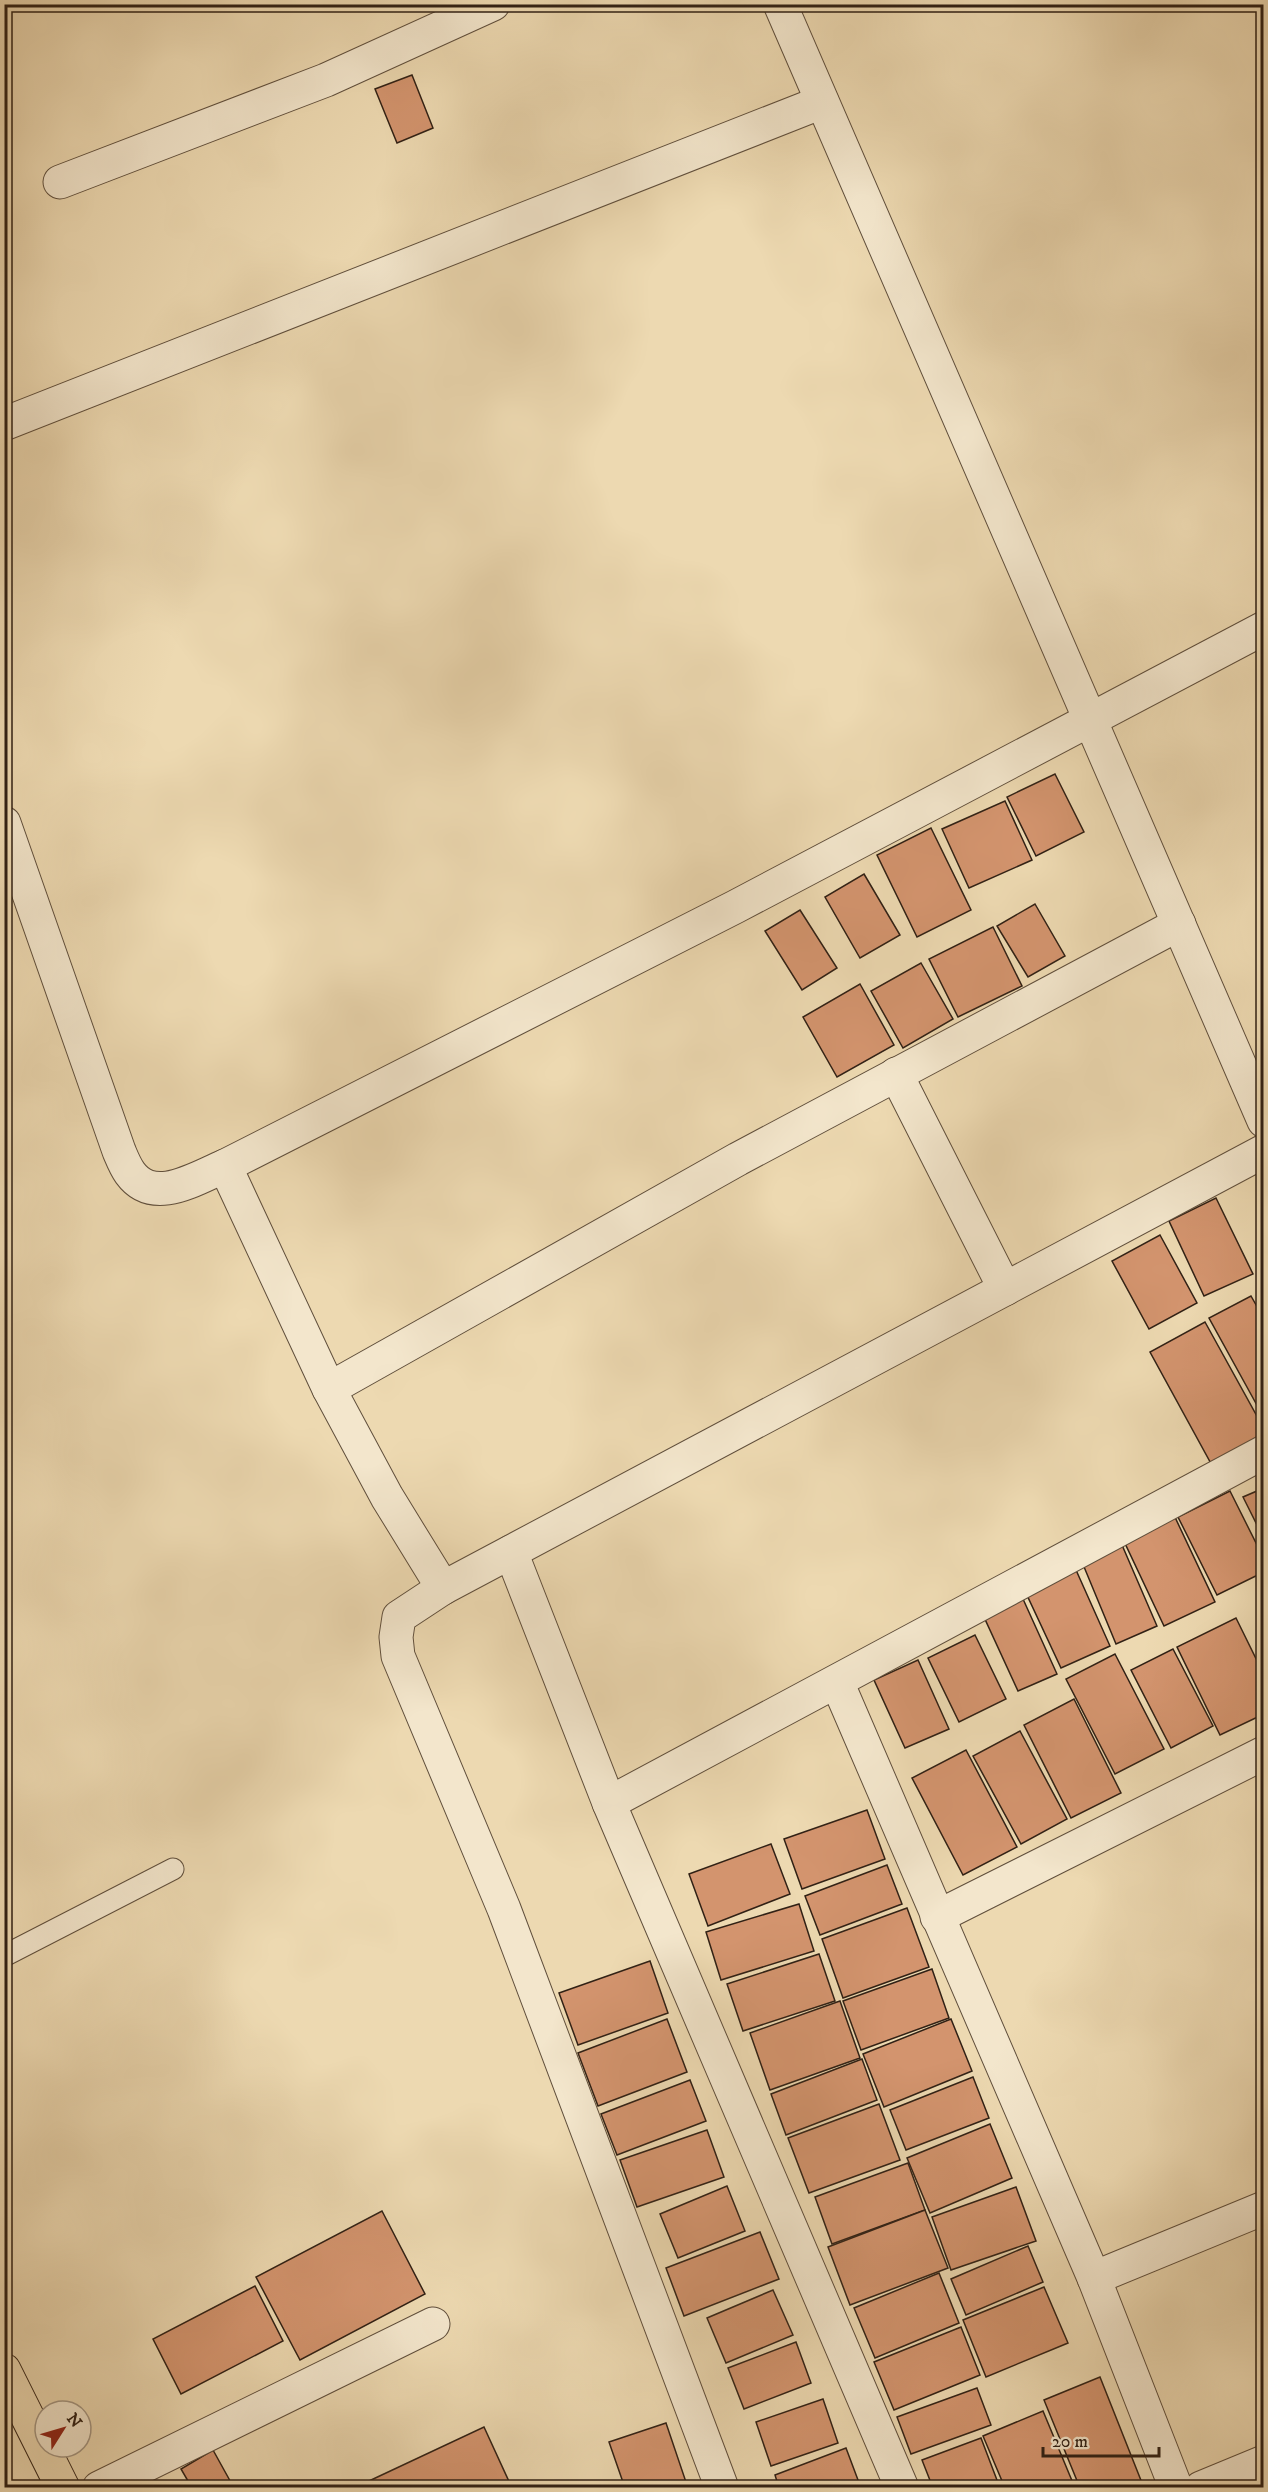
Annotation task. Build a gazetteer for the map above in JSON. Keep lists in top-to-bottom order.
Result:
{
  "scale_bar": "20 m",
  "north": "top right"
}
